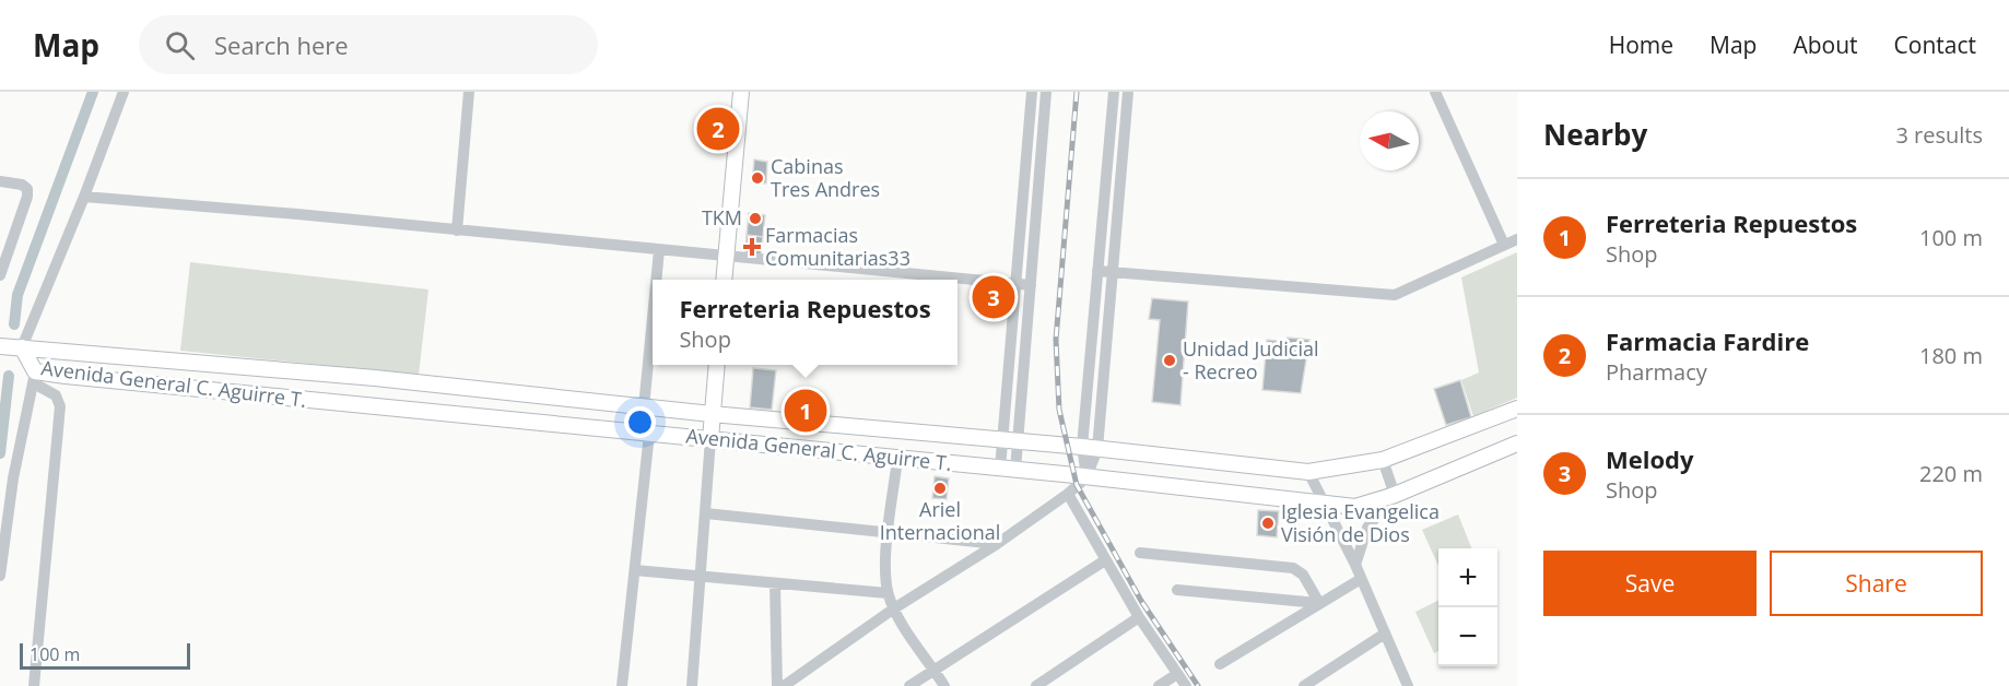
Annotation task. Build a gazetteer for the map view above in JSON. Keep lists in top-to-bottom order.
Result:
{
  "streets": {
    "street": ["Avenida General C. Aguirre T."]
  },
  "places": {
    "other": [
      "Cabinas Tres Andres",
      "TKM",
      "Unidad Judicial - Recreo",
      "Ariel Internacional",
      "Iglesia Evangelica Visión de Dios"
    ],
    "health": ["Farmacias Comunitarias33"]
  },
  "scale_bar": "100 m",
  "north": "left",
  "page": {
    "header": "Map",
    "search": "Search here",
    "nav": [
      "Home",
      "Map",
      "About",
      "Contact"
    ],
    "heading": ["Nearby", "3 results"],
    "pins": ["2", "3", "1"],
    "list": [
      {
        "mark": "1",
        "name": "Ferreteria Repuestos",
        "note": "Shop",
        "value": "100 m"
      },
      {
        "mark": "2",
        "name": "Farmacia Fardire",
        "note": "Pharmacy",
        "value": "180 m"
      },
      {
        "mark": "3",
        "name": "Melody",
        "note": "Shop",
        "value": "220 m"
      }
    ],
    "popup": ["Ferreteria Repuestos", "Shop"],
    "buttons": ["Save", "Share"],
    "map_buttons": ["+", "−"],
    "scale": "100 m"
  }
}
